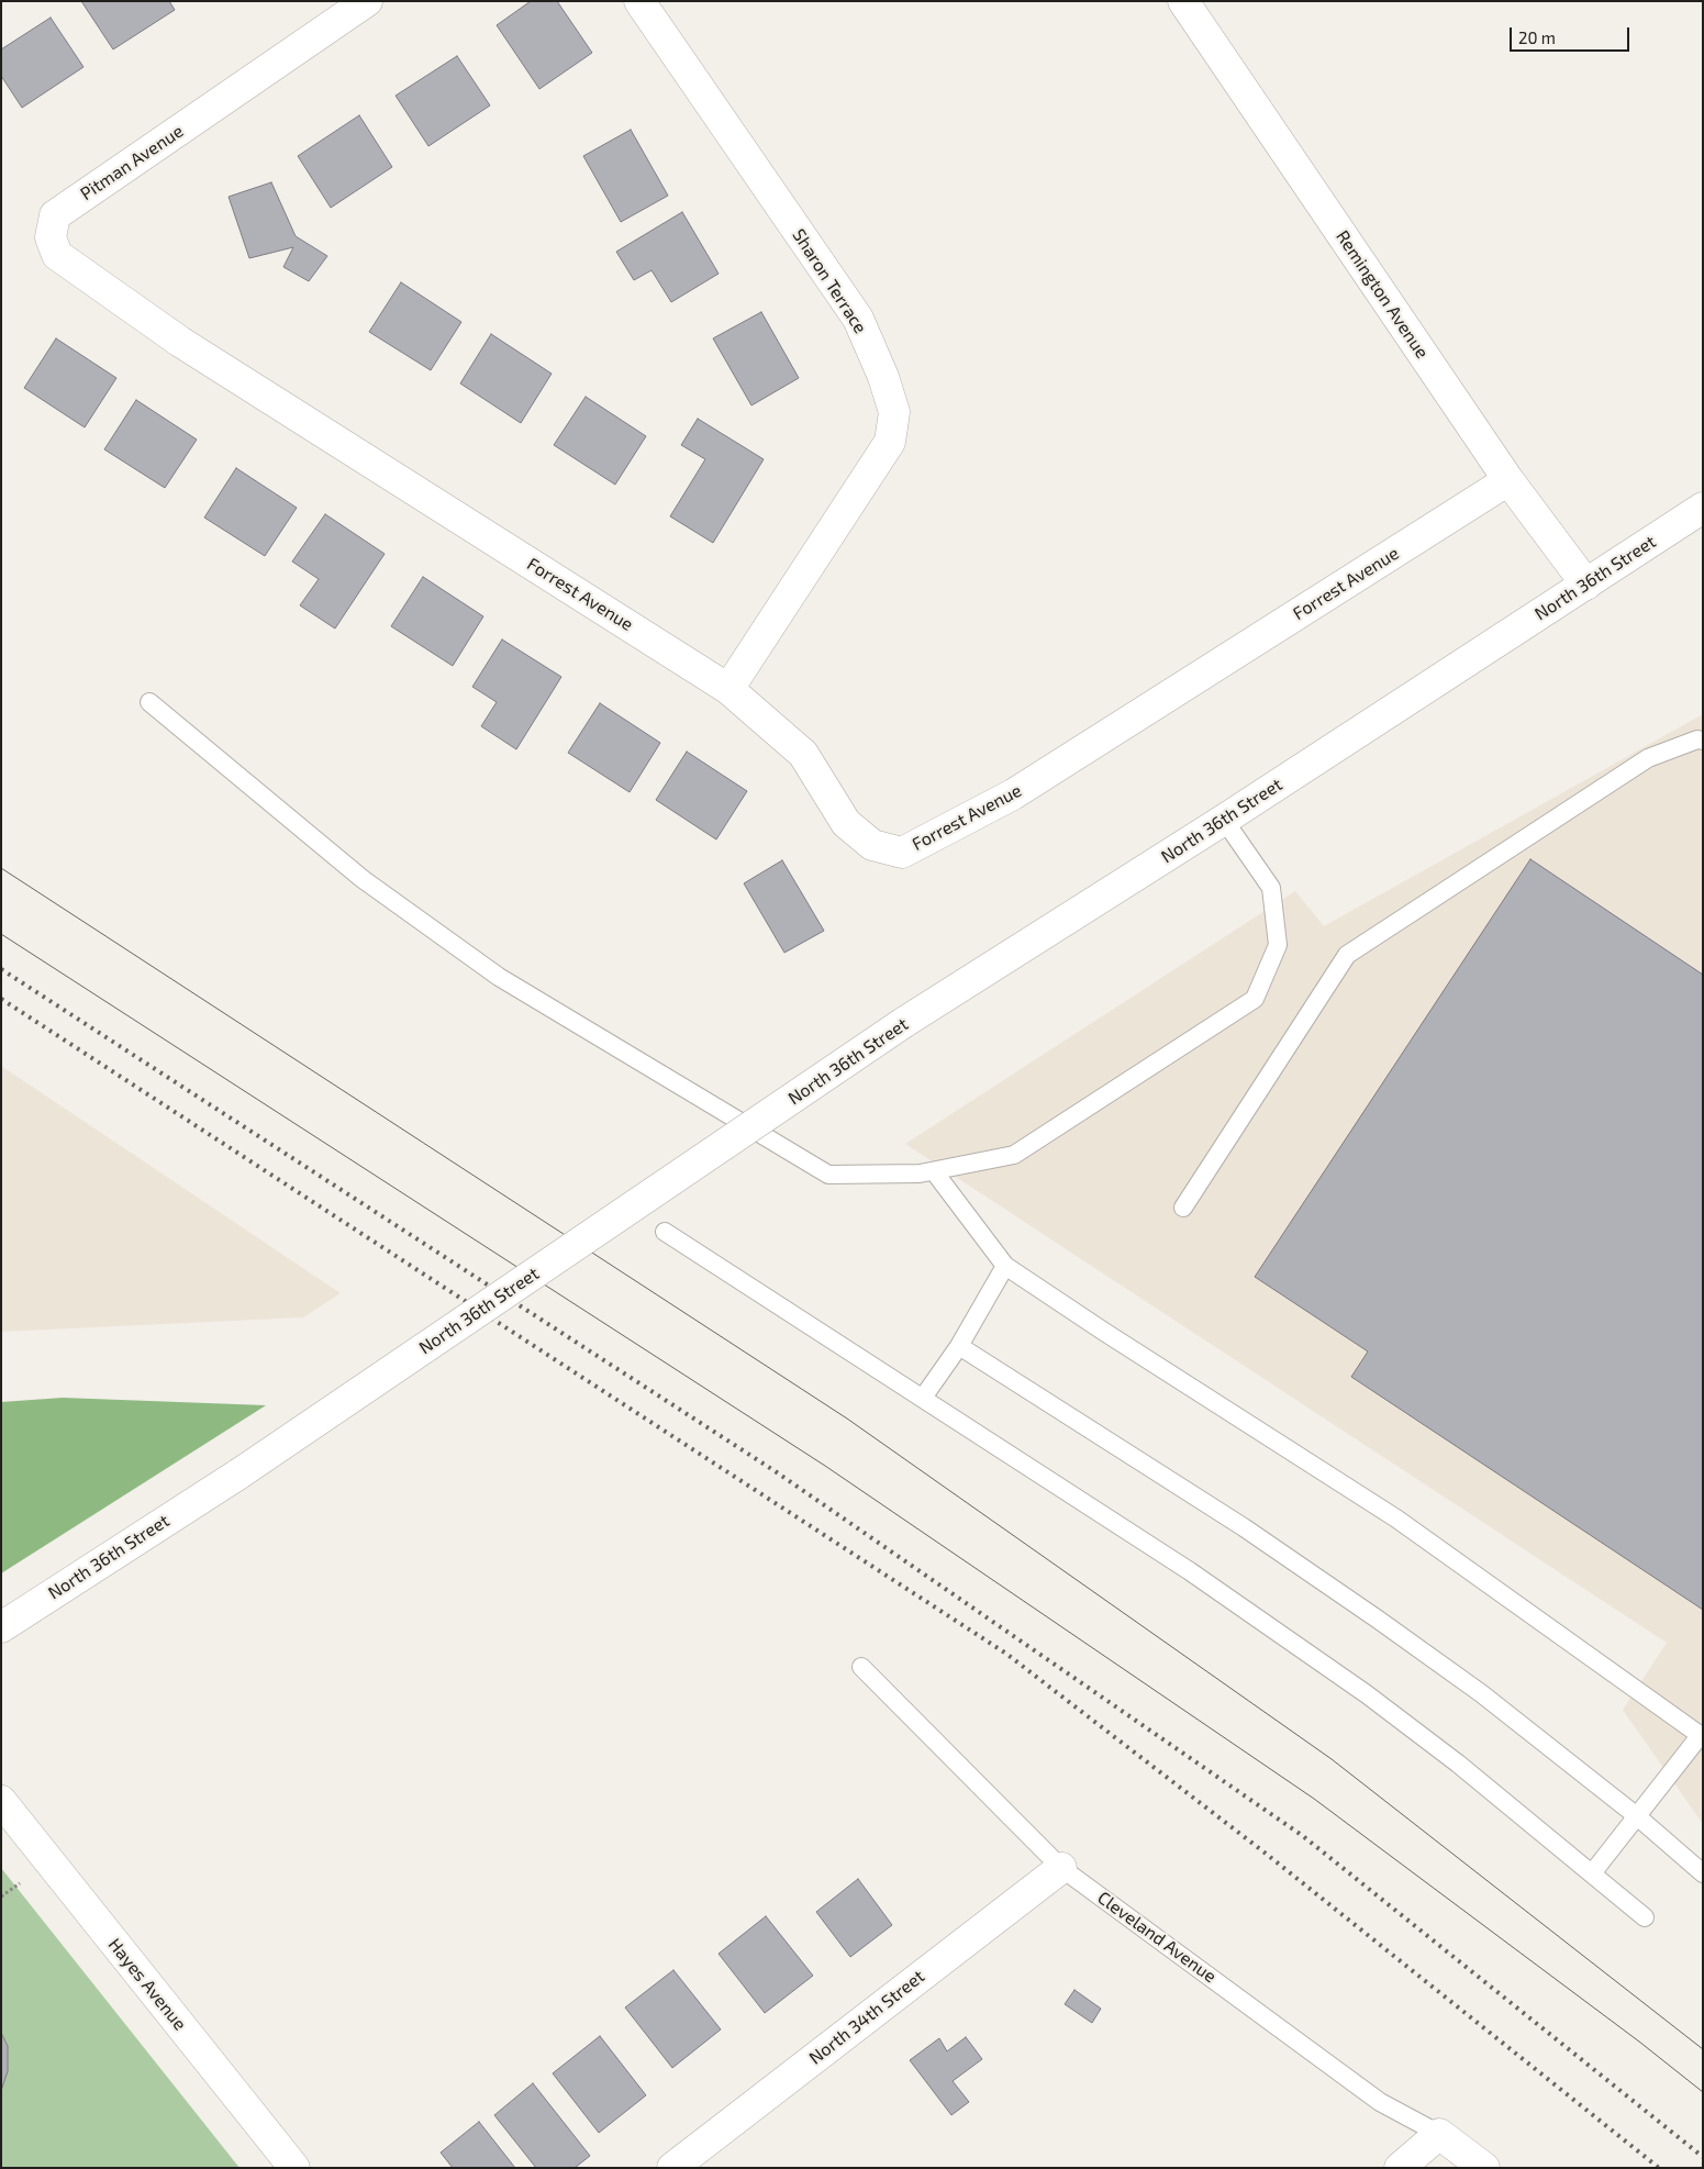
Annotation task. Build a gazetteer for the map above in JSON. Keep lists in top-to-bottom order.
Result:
{
  "streets": {
    "street": [
      "Pitman Avenue",
      "Sharon Terrace",
      "Remington Avenue",
      "North 36th Street",
      "Forrest Avenue",
      "Cleveland Avenue",
      "Hayes Avenue",
      "North 34th Street"
    ]
  },
  "crossings": [
    ["Pitman Avenue", "Forrest Avenue"],
    ["Sharon Terrace", "Forrest Avenue"],
    ["Remington Avenue", "North 36th Street"],
    ["Remington Avenue", "Forrest Avenue"],
    ["Cleveland Avenue", "North 34th Street"]
  ],
  "scale_bar": "20 m"
}
